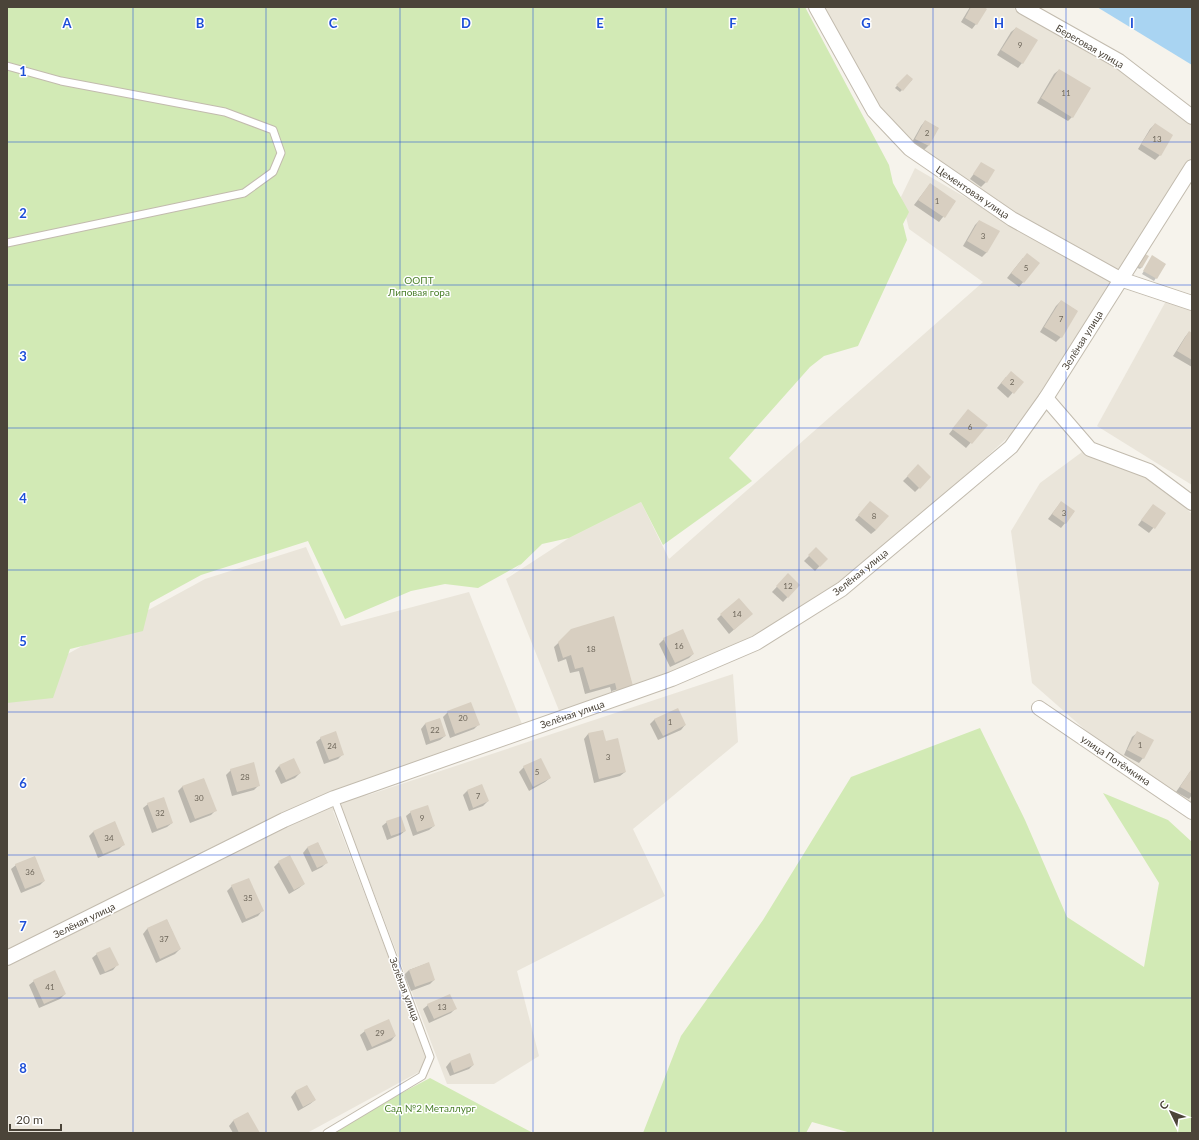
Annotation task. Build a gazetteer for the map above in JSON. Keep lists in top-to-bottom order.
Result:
{
  "streets": {
    "street": [
      "Береговая улица",
      "Цементовая улица",
      "Зелёная улица",
      "улица Потёмкина"
    ]
  },
  "crossings": [
    ["Цементовая улица", "Зелёная улица"]
  ],
  "parks": ["ООПТ Липовая гора", "Сад №2 Металлург"],
  "house_numbers": [
    "9",
    "11",
    "2",
    "13",
    "1",
    "3",
    "5",
    "7",
    "2",
    "6",
    "3",
    "8",
    "12",
    "14",
    "16",
    "18",
    "20",
    "1",
    "22",
    "1",
    "24",
    "3",
    "5",
    "28",
    "7",
    "30",
    "32",
    "9",
    "34",
    "36",
    "35",
    "37",
    "41",
    "13",
    "29"
  ],
  "scale_bar": "20 m",
  "north": "top left",
  "grid": {
    "columns": [
      "A",
      "B",
      "C",
      "D",
      "E",
      "F",
      "G",
      "H",
      "I"
    ],
    "rows": [
      "1",
      "2",
      "3",
      "4",
      "5",
      "6",
      "7",
      "8"
    ]
  }
}
